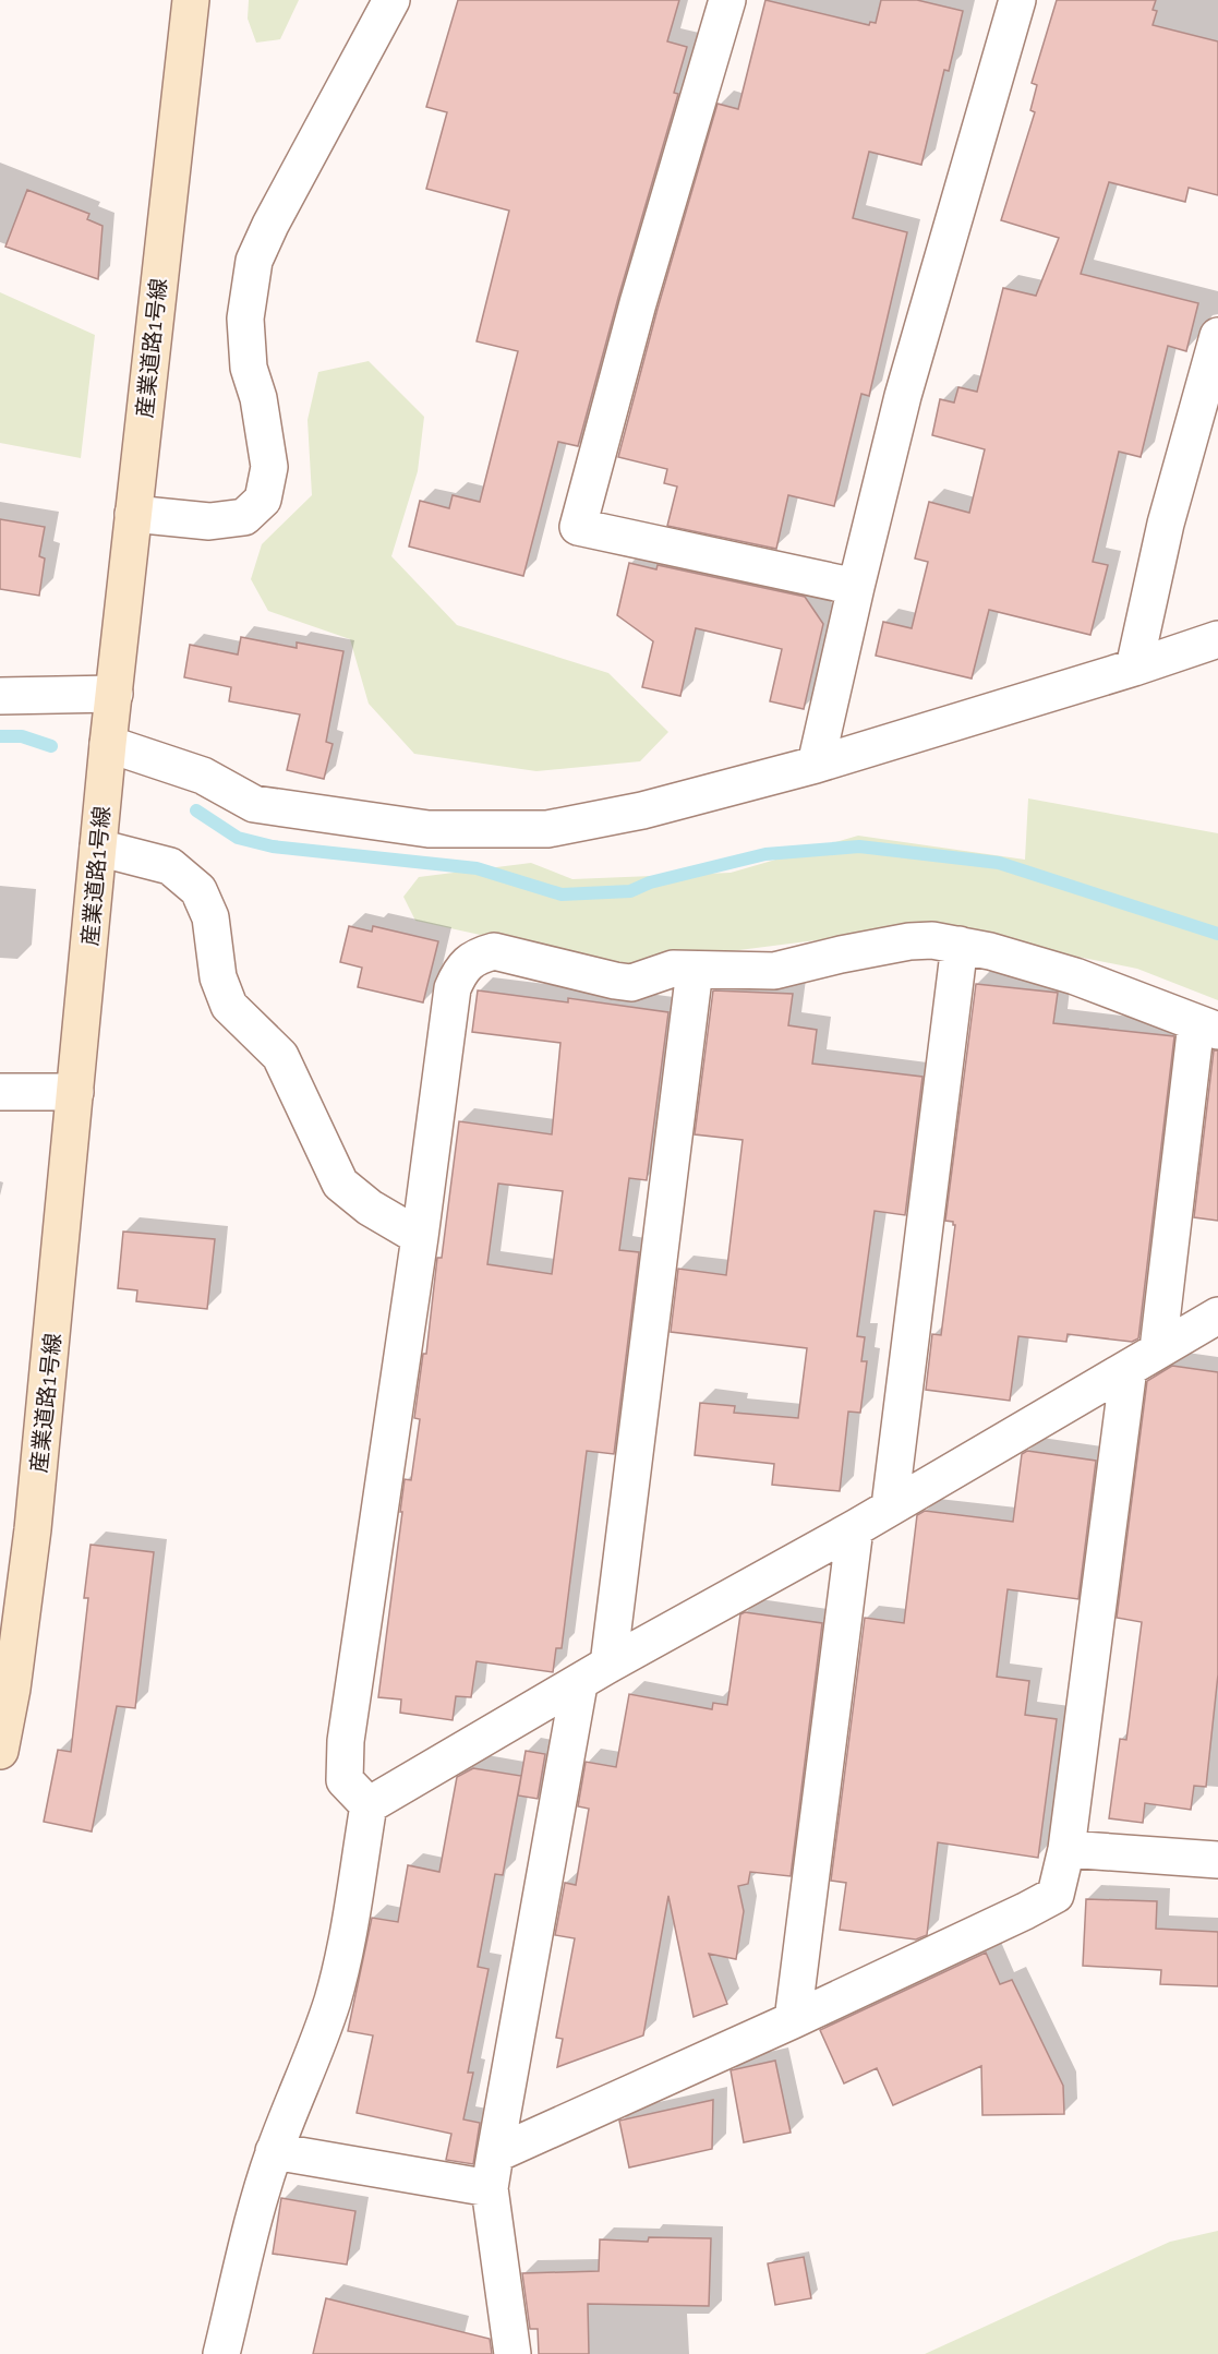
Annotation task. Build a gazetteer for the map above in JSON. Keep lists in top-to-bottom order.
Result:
{
  "streets": {
    "street": ["産業道路1号線"]
  }
}
